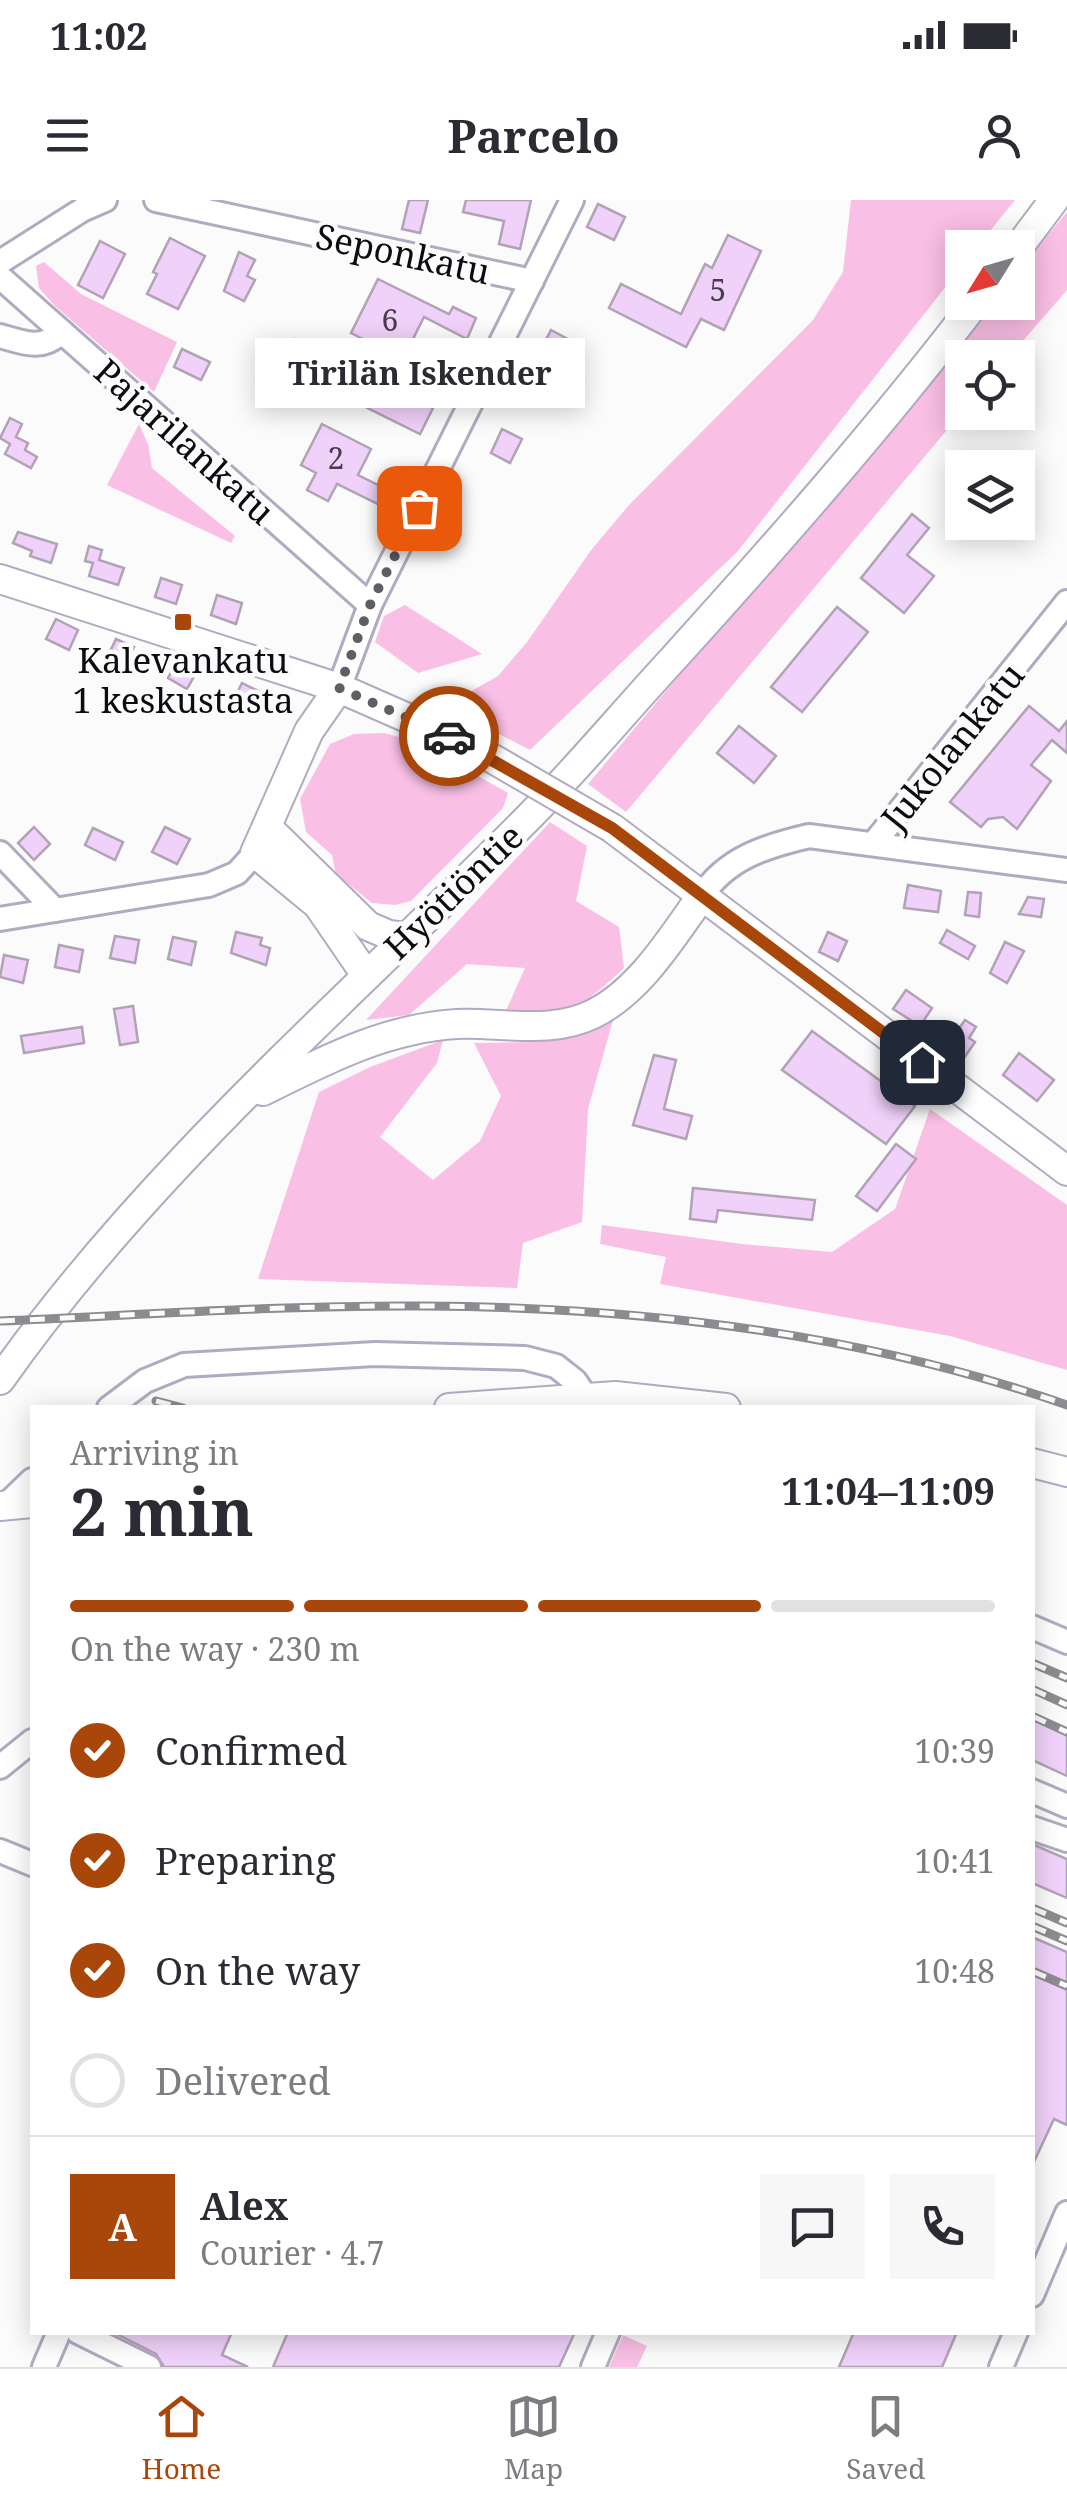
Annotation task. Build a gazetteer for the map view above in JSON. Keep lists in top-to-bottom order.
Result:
{
  "streets": {
    "main road": ["Hyötiöntie"],
    "street": ["Seponkatu", "Pajarilankatu", "Jukolankatu"]
  },
  "places": {
    "other": ["Tirilän Iskender"],
    "transit": ["Kalevankatu 1 keskustasta"]
  },
  "house_numbers": ["5", "6", "2"],
  "north": "bottom left",
  "page": {
    "status": "11:02",
    "header": "Parcelo",
    "bubble": "Tirilän Iskender",
    "heading": ["2 min", "Arriving in", "11:04–11:09"],
    "panel": ["Alex", "Courier · 4.7"],
    "bar": "On the way · 230 m",
    "list": [
      ["Confirmed", "10:39"],
      ["Preparing", "10:41"],
      ["On the way", "10:48"],
      "Delivered"
    ],
    "round": "A",
    "tabs": ["Home", "Map", "Saved"]
  }
}
